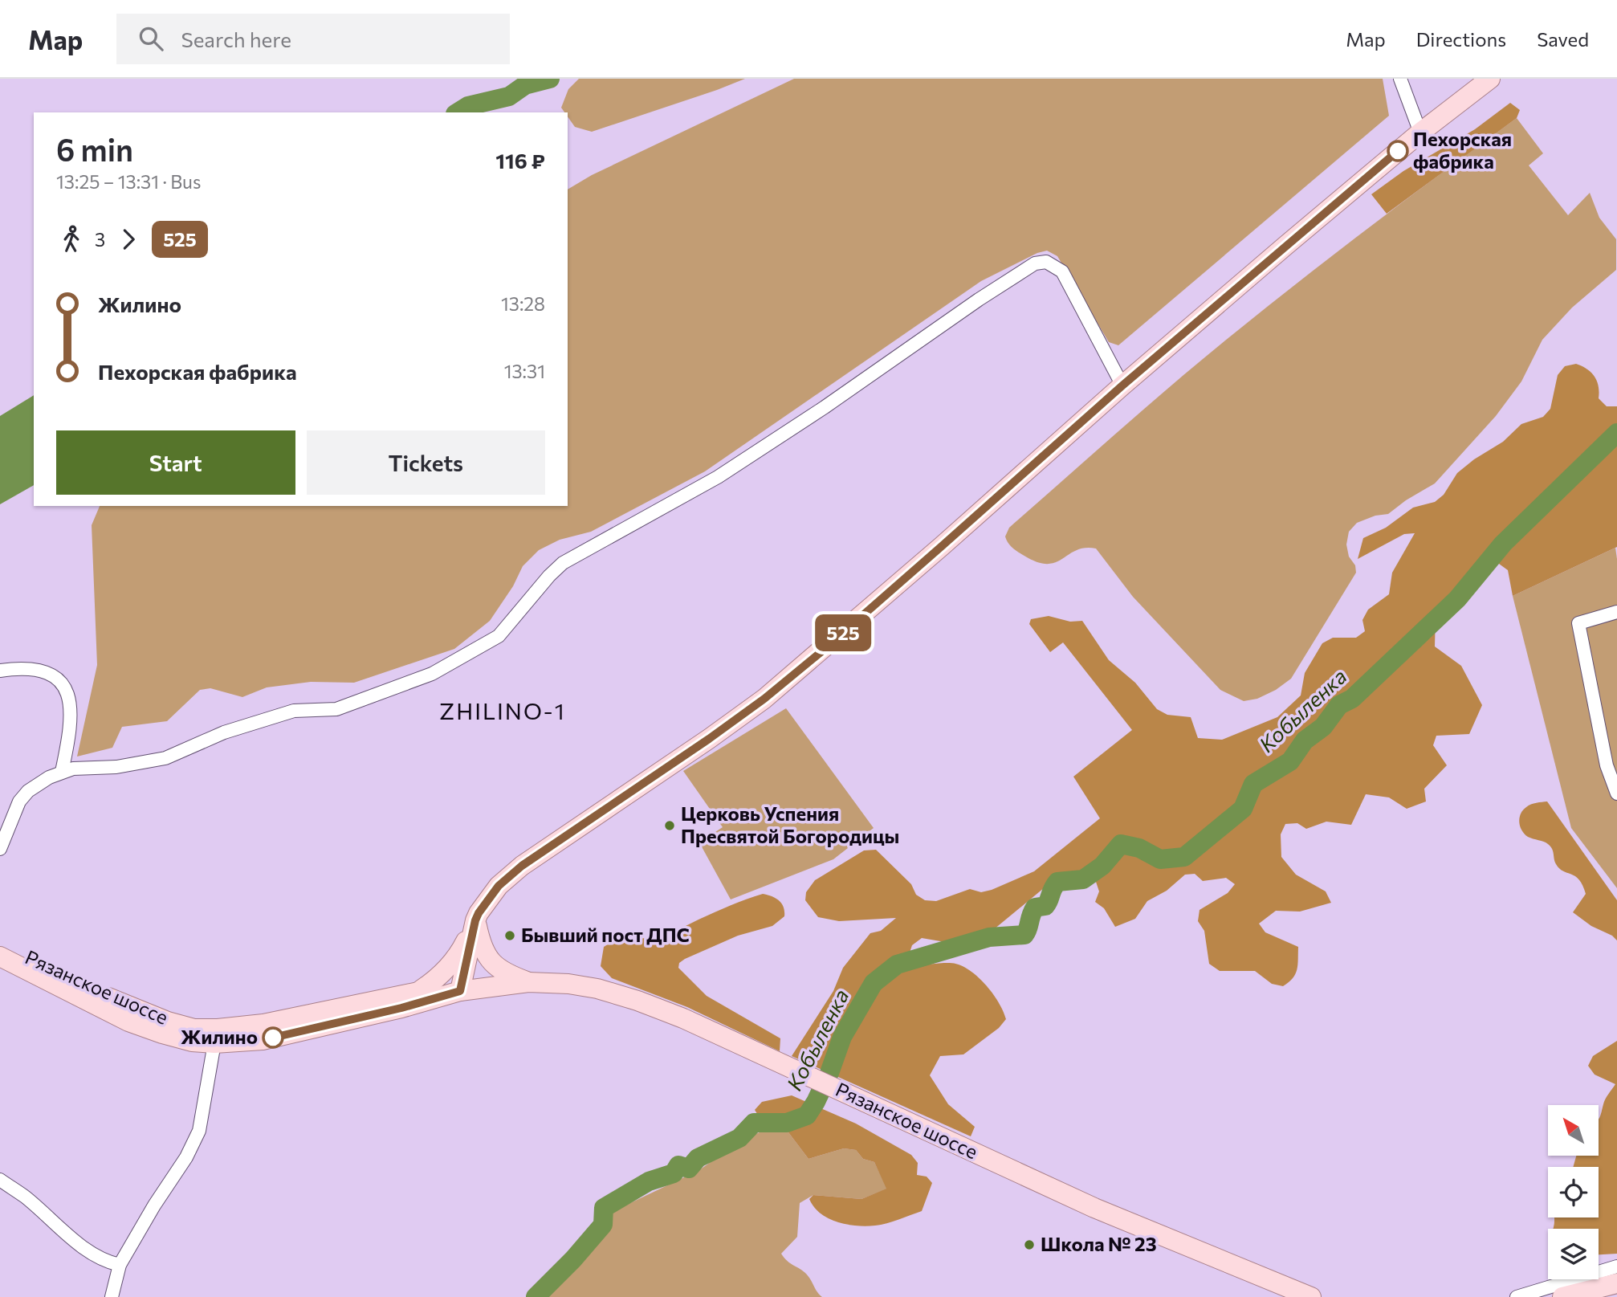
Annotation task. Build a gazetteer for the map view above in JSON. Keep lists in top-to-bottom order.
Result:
{
  "streets": {
    "main road": ["Рязанское шоссе"]
  },
  "districts": ["ZHILINO-1"],
  "water": ["Кобыленка"],
  "places": [
    "Пехорская фабрика",
    "Церковь Успения Пресвятой Богородицы",
    "Бывший пост ДПС",
    "Жилино",
    "Школа № 23"
  ],
  "lines": ["bus line 525"],
  "north": "top left",
  "page": {
    "header": "Map",
    "search": "Search here",
    "nav": ["Map", "Directions", "Saved"],
    "on_map": "525",
    "heading": ["6 min", "13:25 – 13:31 · Bus", "116 ₽"],
    "legs": ["3", "525"],
    "list": [
      {
        "name": "Жилино",
        "value": "13:28"
      },
      {
        "name": "Пехорская фабрика",
        "value": "13:31"
      }
    ],
    "buttons": ["Start", "Tickets"]
  }
}
